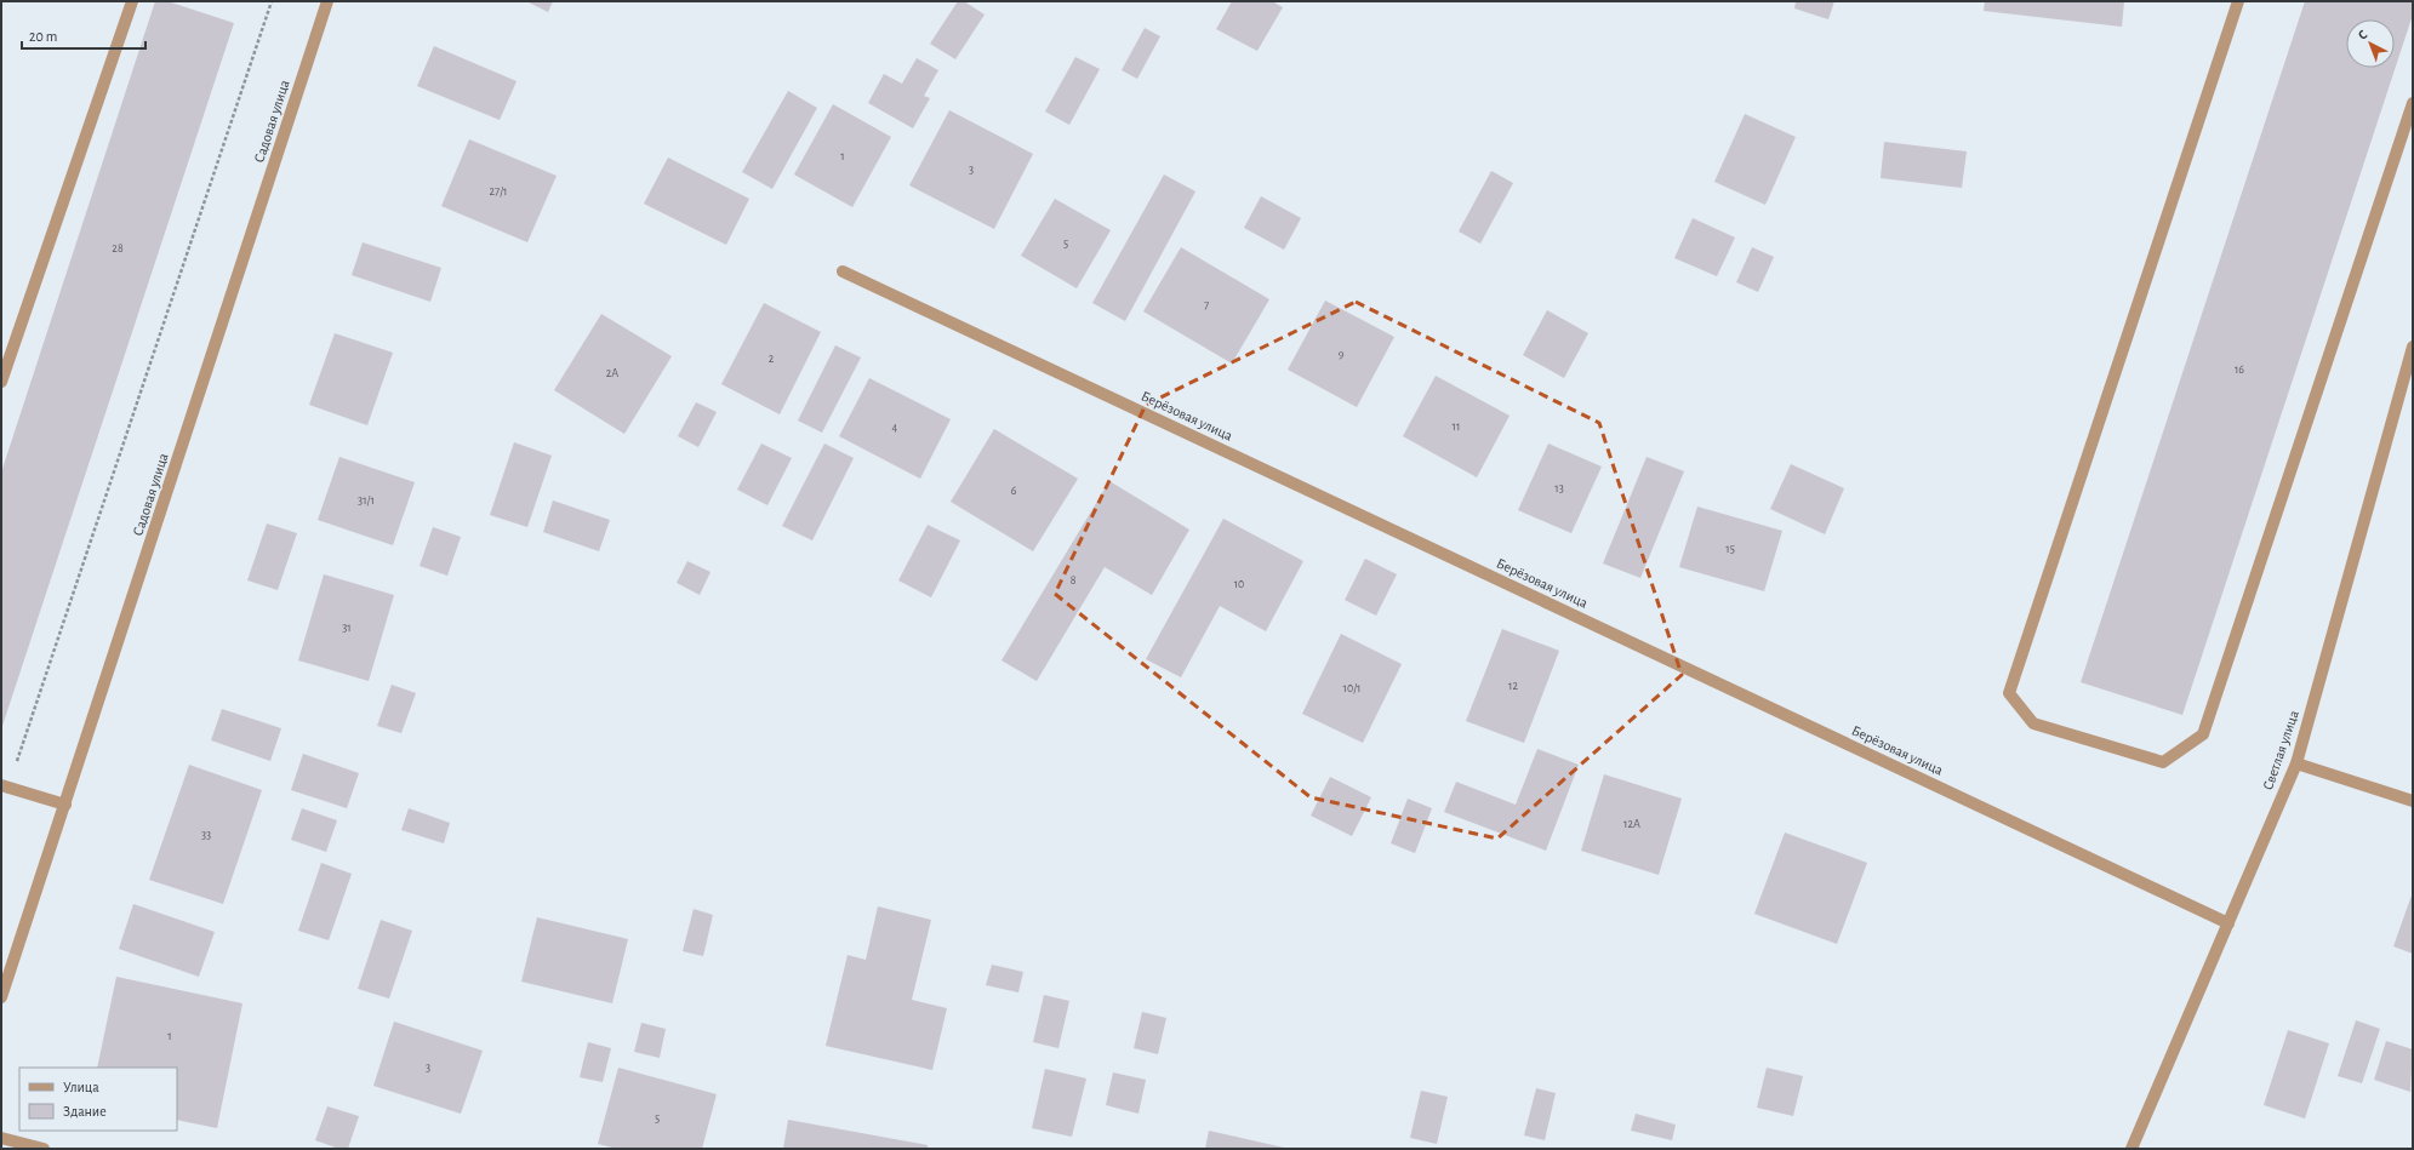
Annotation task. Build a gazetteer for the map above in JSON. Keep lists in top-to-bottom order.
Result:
{
  "streets": {
    "street": ["Садовая улица", "Берёзовая улица", "Светлая улица"]
  },
  "crossings": [
    ["Берёзовая улица", "Светлая улица"]
  ],
  "house_numbers": [
    "1",
    "3",
    "27/1",
    "5",
    "28",
    "7",
    "9",
    "2",
    "16",
    "2А",
    "11",
    "4",
    "13",
    "6",
    "31/1",
    "15",
    "8",
    "10",
    "31",
    "12",
    "10/1",
    "12А",
    "33",
    "1",
    "3",
    "5"
  ],
  "legend": ["Улица", "Здание"],
  "scale_bar": "20 m",
  "north": "top left"
}
